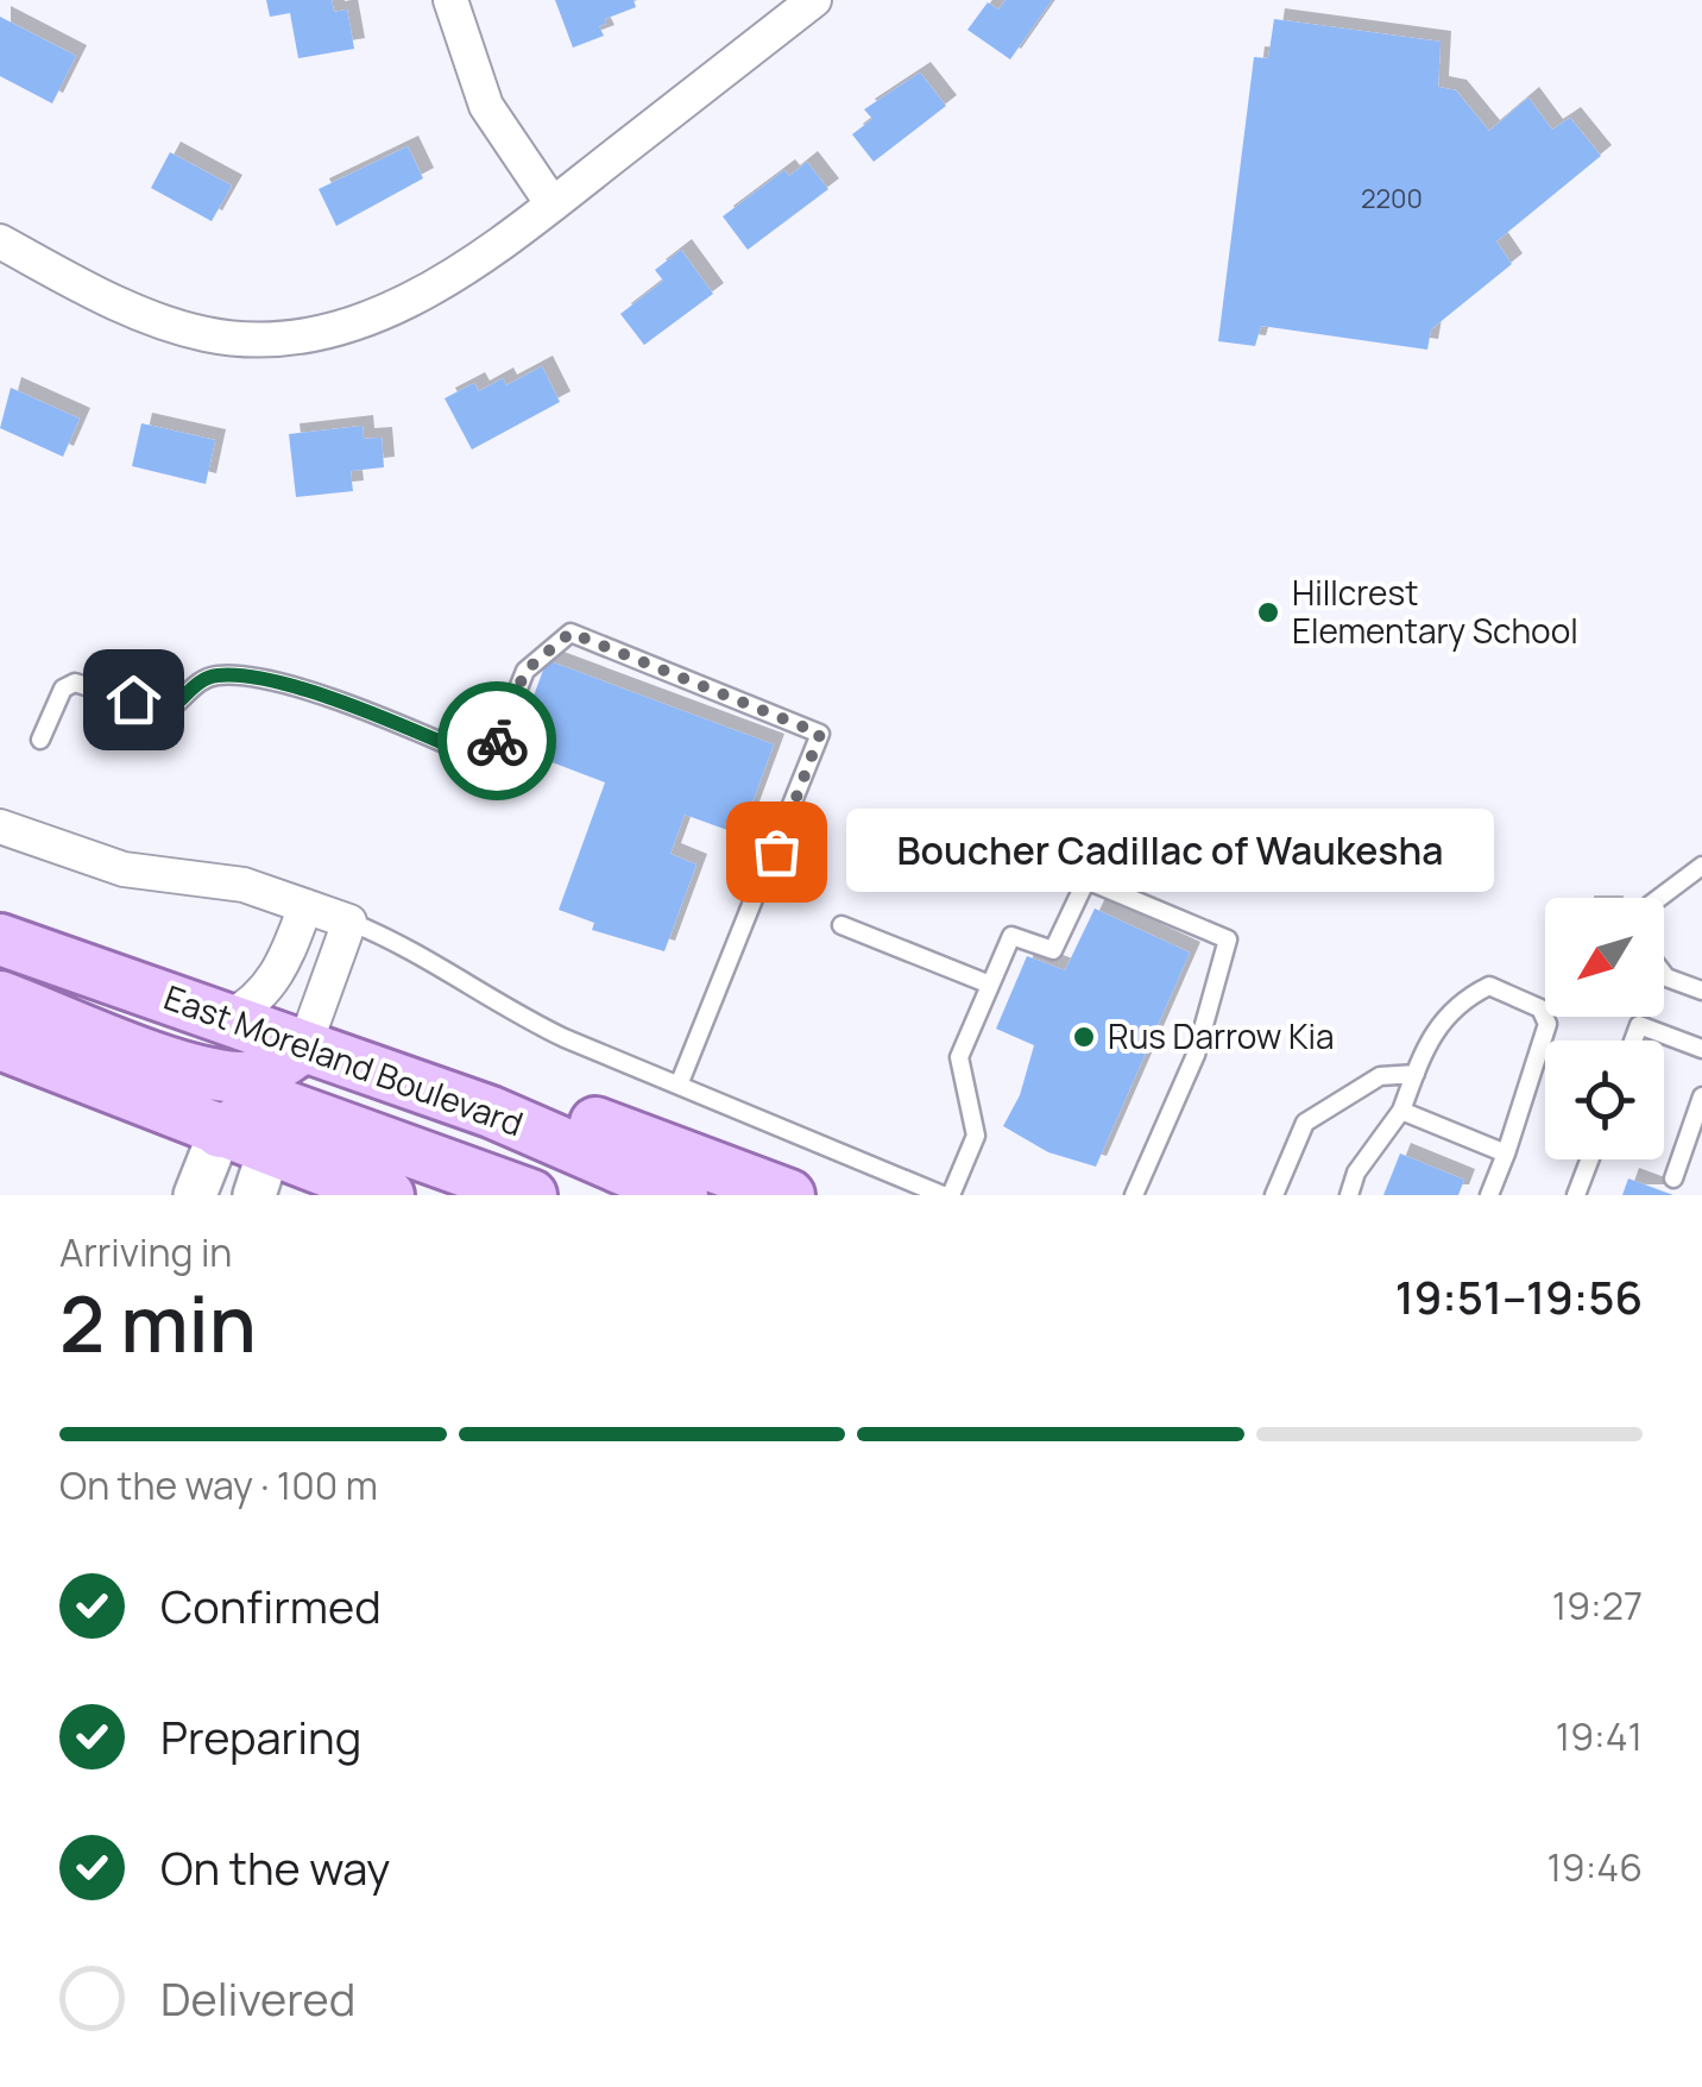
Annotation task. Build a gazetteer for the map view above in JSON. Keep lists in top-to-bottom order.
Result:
{
  "streets": {
    "main road": ["East Moreland Boulevard"]
  },
  "places": ["Hillcrest Elementary School", "Boucher Cadillac of Waukesha", "Rus Darrow Kia"],
  "house_numbers": ["2200"],
  "north": "bottom left",
  "page": {
    "bubble": "Boucher Cadillac of Waukesha",
    "heading": ["2 min", "Arriving in", "19:51–19:56"],
    "bar": "On the way · 100 m",
    "list": [
      ["Confirmed", "19:27"],
      ["Preparing", "19:41"],
      ["On the way", "19:46"],
      "Delivered"
    ]
  }
}
